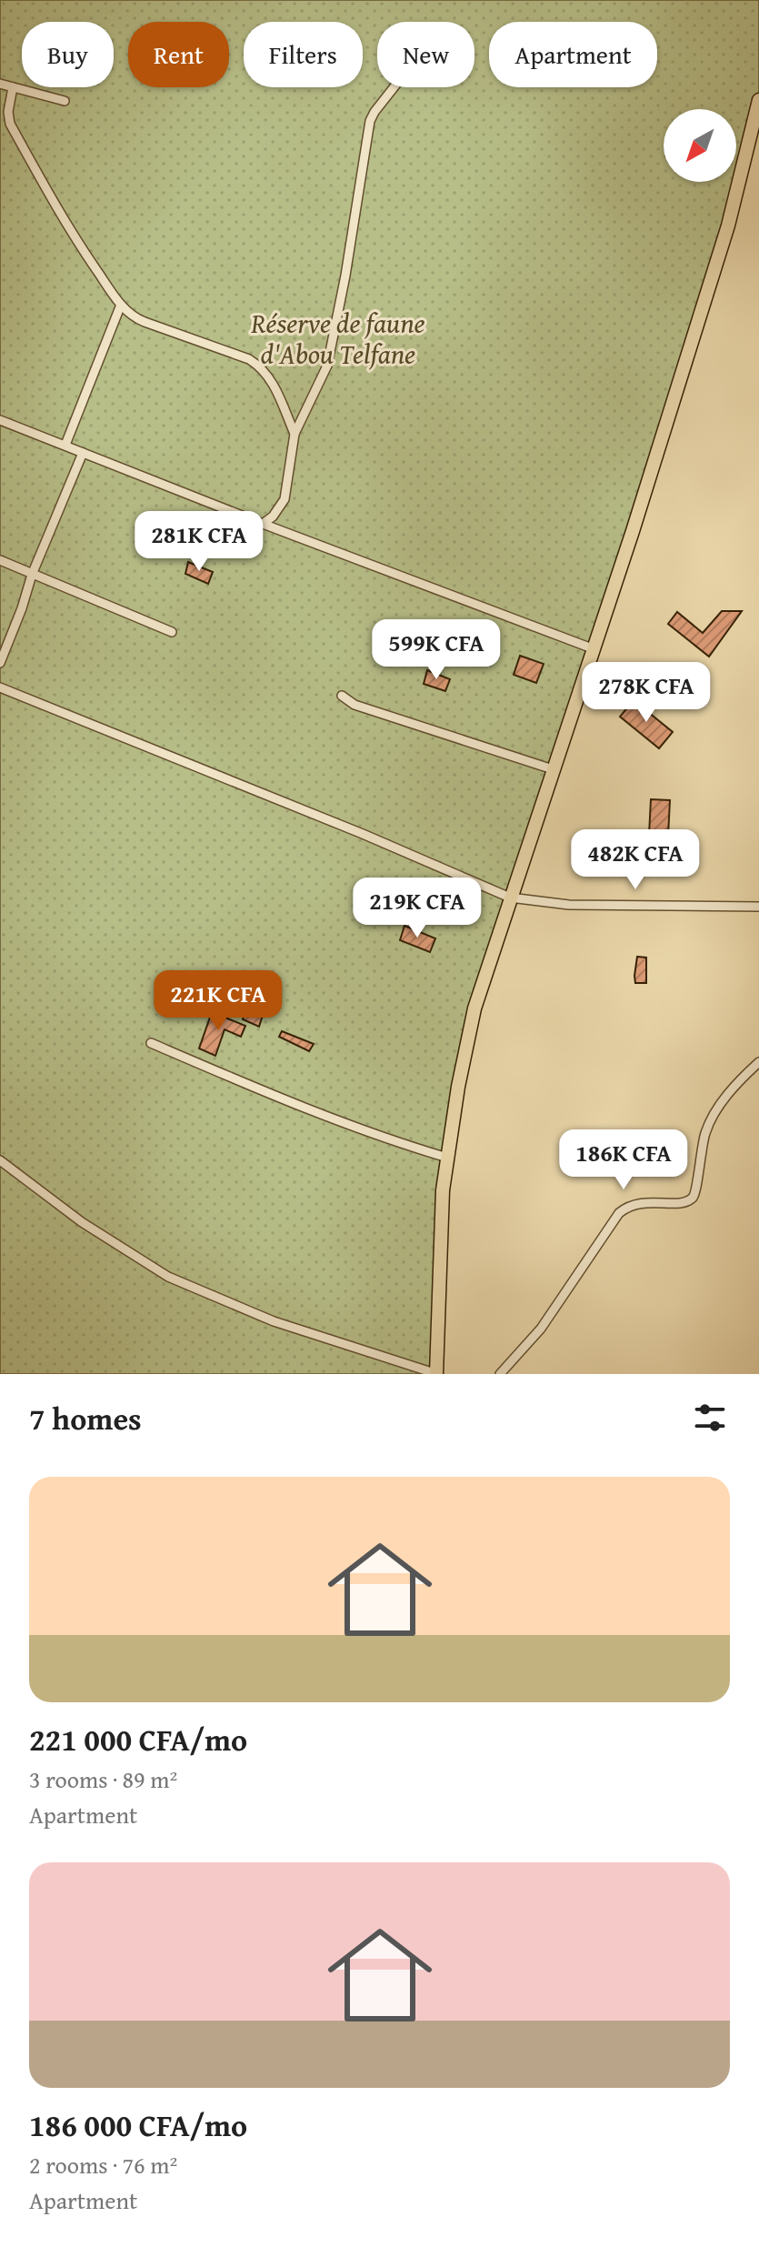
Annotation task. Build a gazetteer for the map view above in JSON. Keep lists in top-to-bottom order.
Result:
{
  "parks": ["Réserve de faune d'Abou Telfane"],
  "north": "bottom left",
  "page": {
    "chip": [
      "Buy",
      "Rent",
      "Filters",
      "New",
      "Apartment"
    ],
    "price": [
      "281K CFA",
      "599K CFA",
      "278K CFA",
      "482K CFA",
      "219K CFA",
      "221K CFA",
      "186K CFA"
    ],
    "heading": "7 homes",
    "list": [
      {
        "name": "221 000 CFA/mo",
        "note": "3 rooms · 89 m² · Apartment"
      },
      {
        "name": "186 000 CFA/mo",
        "note": "2 rooms · 76 m² · Apartment"
      }
    ]
  }
}
